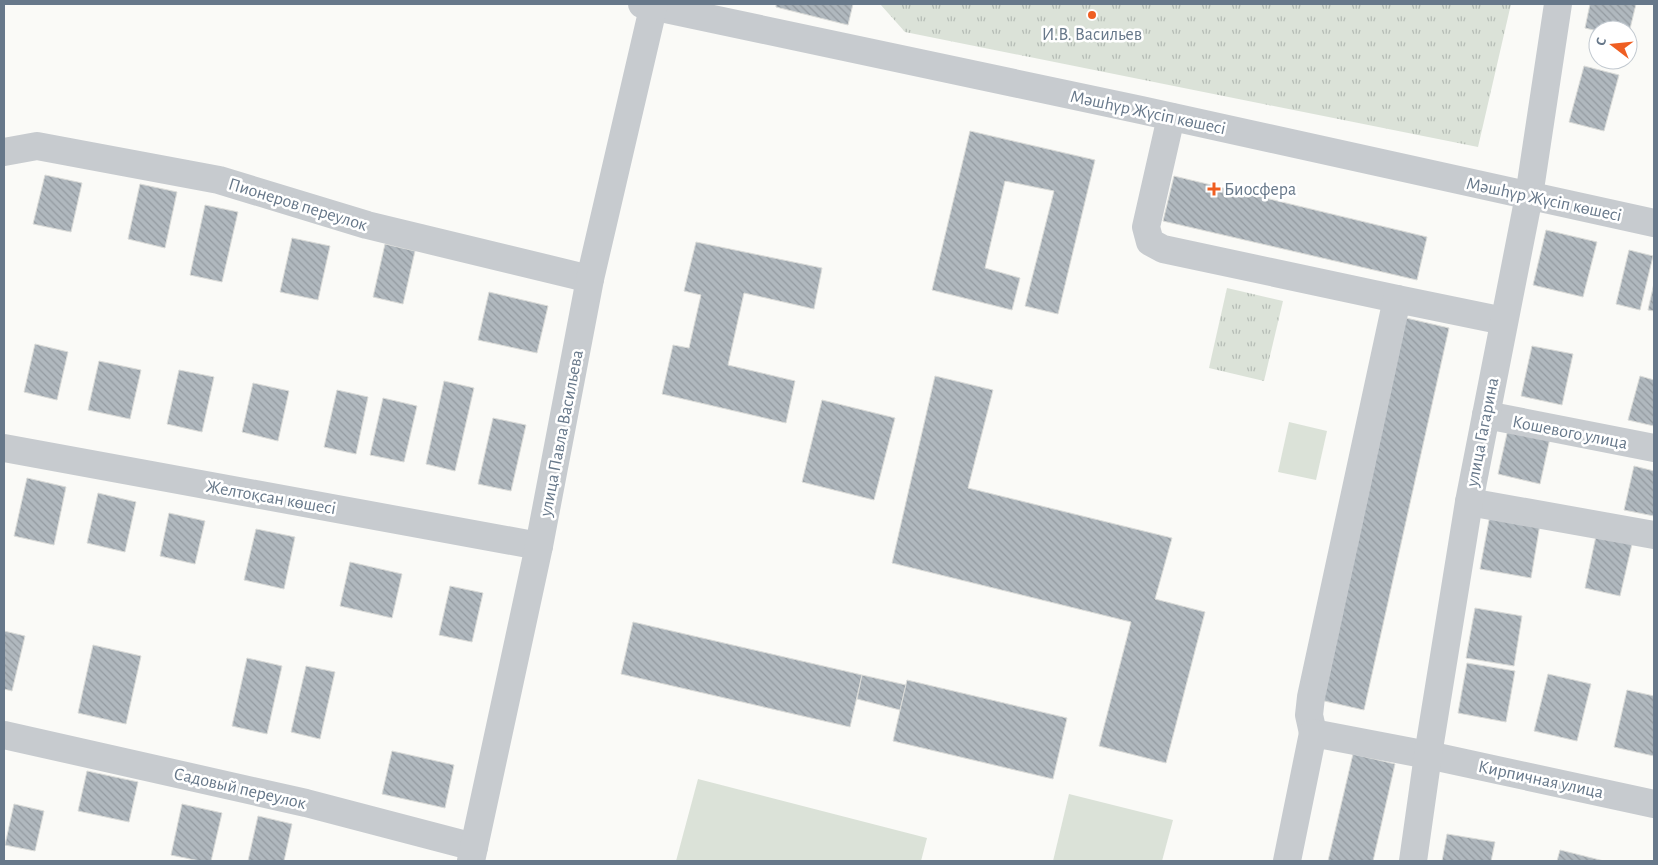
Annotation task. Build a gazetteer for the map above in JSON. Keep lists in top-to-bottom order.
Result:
{
  "streets": {
    "street": [
      "Мәшһүр Жүсіп көшесі",
      "Пионеров переулок",
      "улица Гагарина",
      "Кошевого улица",
      "улица Павла Васильева",
      "Желтоқсан көшесі",
      "Кирпичная улица",
      "Садовый переулок"
    ]
  },
  "crossings": [
    ["Мәшһүр Жүсіп көшесі", "улица Гагарина"],
    ["Мәшһүр Жүсіп көшесі", "улица Павла Васильева"],
    ["Пионеров переулок", "улица Павла Васильева"],
    ["улица Гагарина", "Кошевого улица"],
    ["улица Гагарина", "Кирпичная улица"],
    ["улица Павла Васильева", "Желтоқсан көшесі"],
    ["улица Павла Васильева", "Садовый переулок"]
  ],
  "places": {
    "other": ["И.В. Васильев"],
    "health": ["Биосфера"]
  },
  "north": "left"
}
